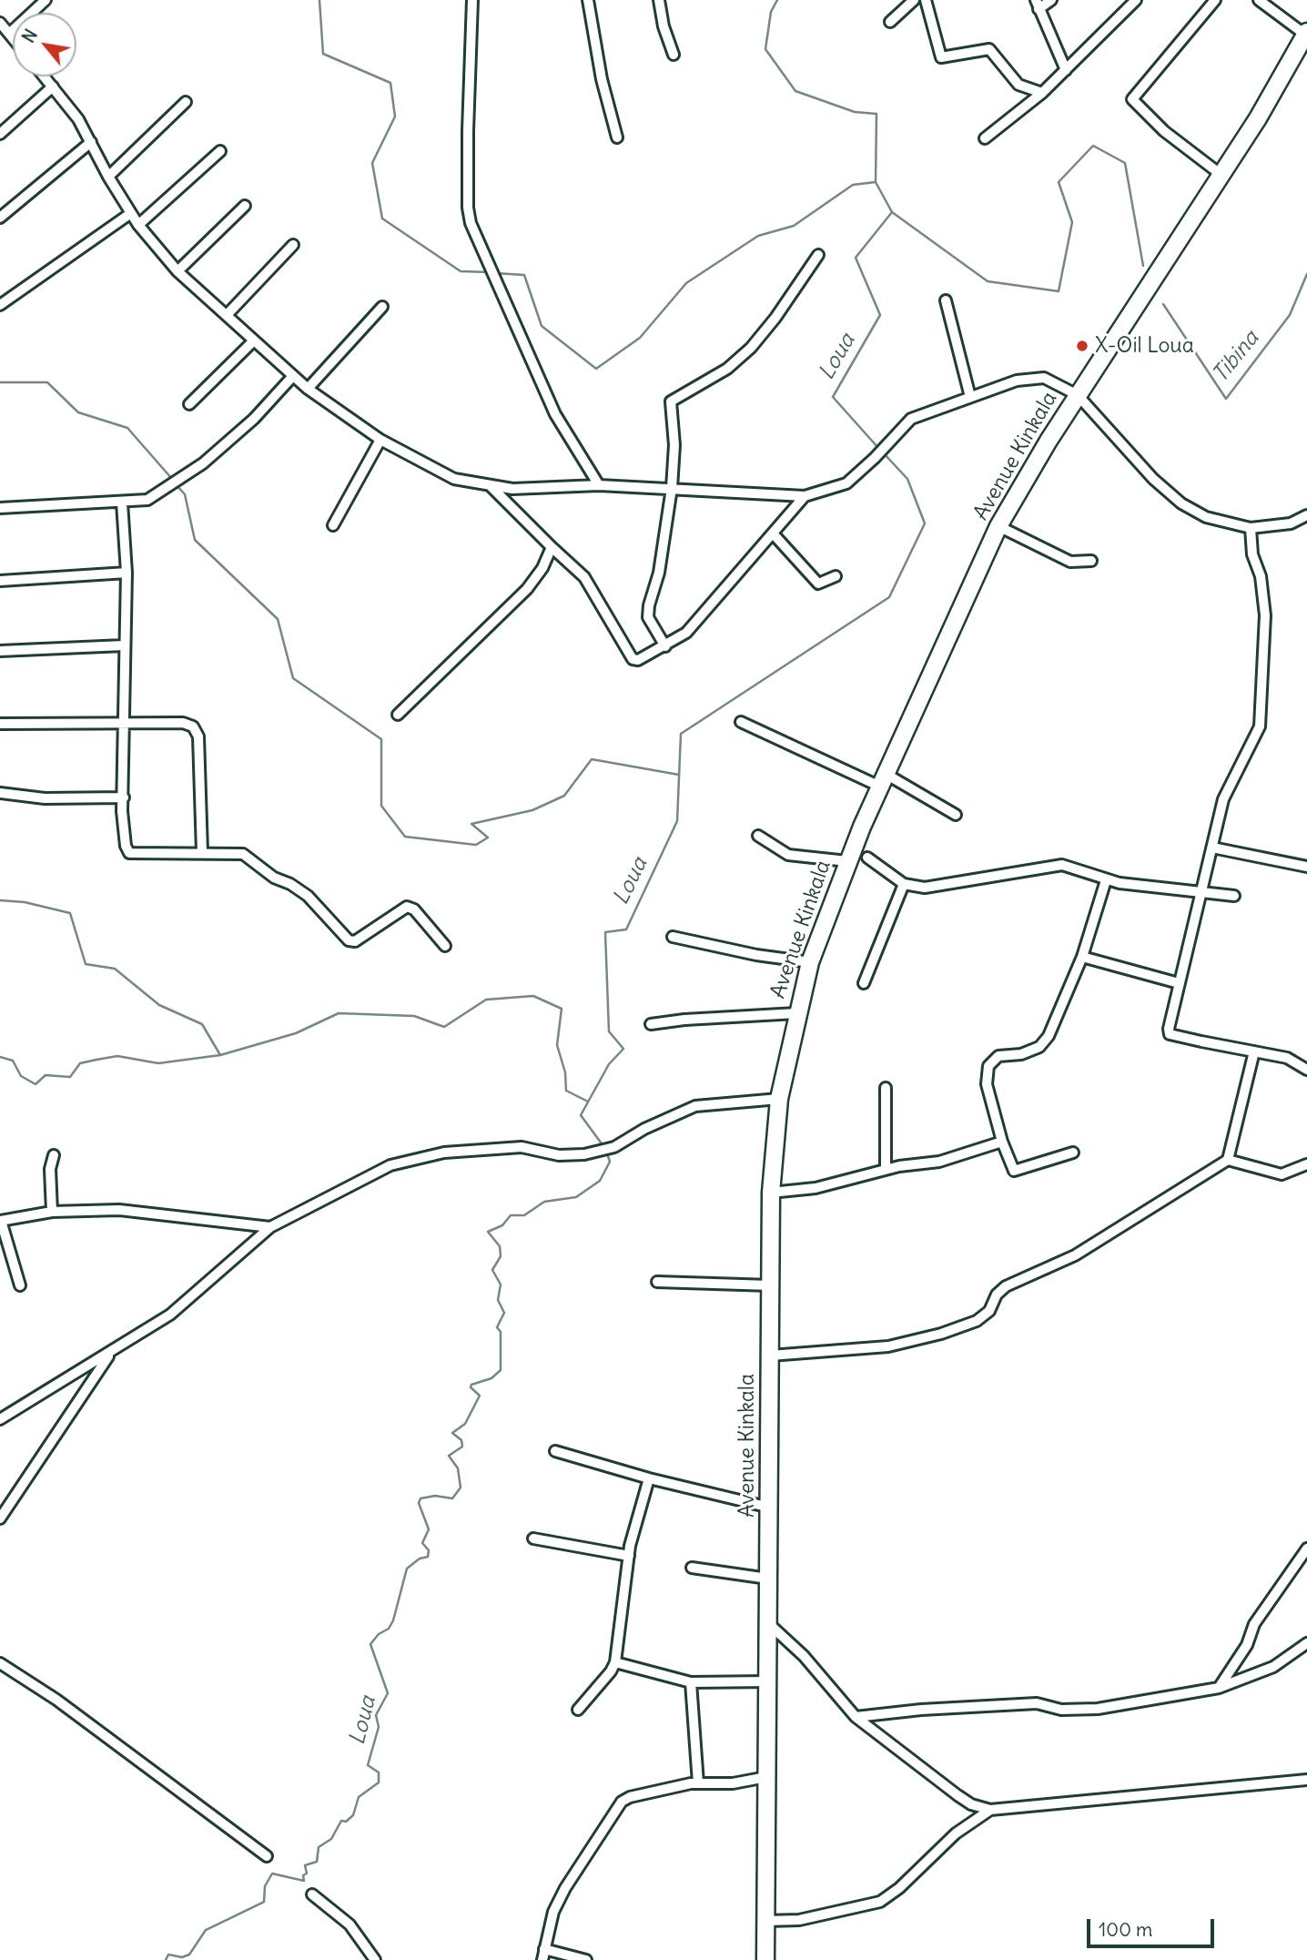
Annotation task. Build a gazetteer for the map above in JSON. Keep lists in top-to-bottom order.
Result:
{
  "streets": {
    "main road": ["Avenue Kinkala"]
  },
  "water": ["Loua", "Tibina"],
  "places": ["X-Oil Loua"],
  "scale_bar": "100 m",
  "north": "top left"
}
